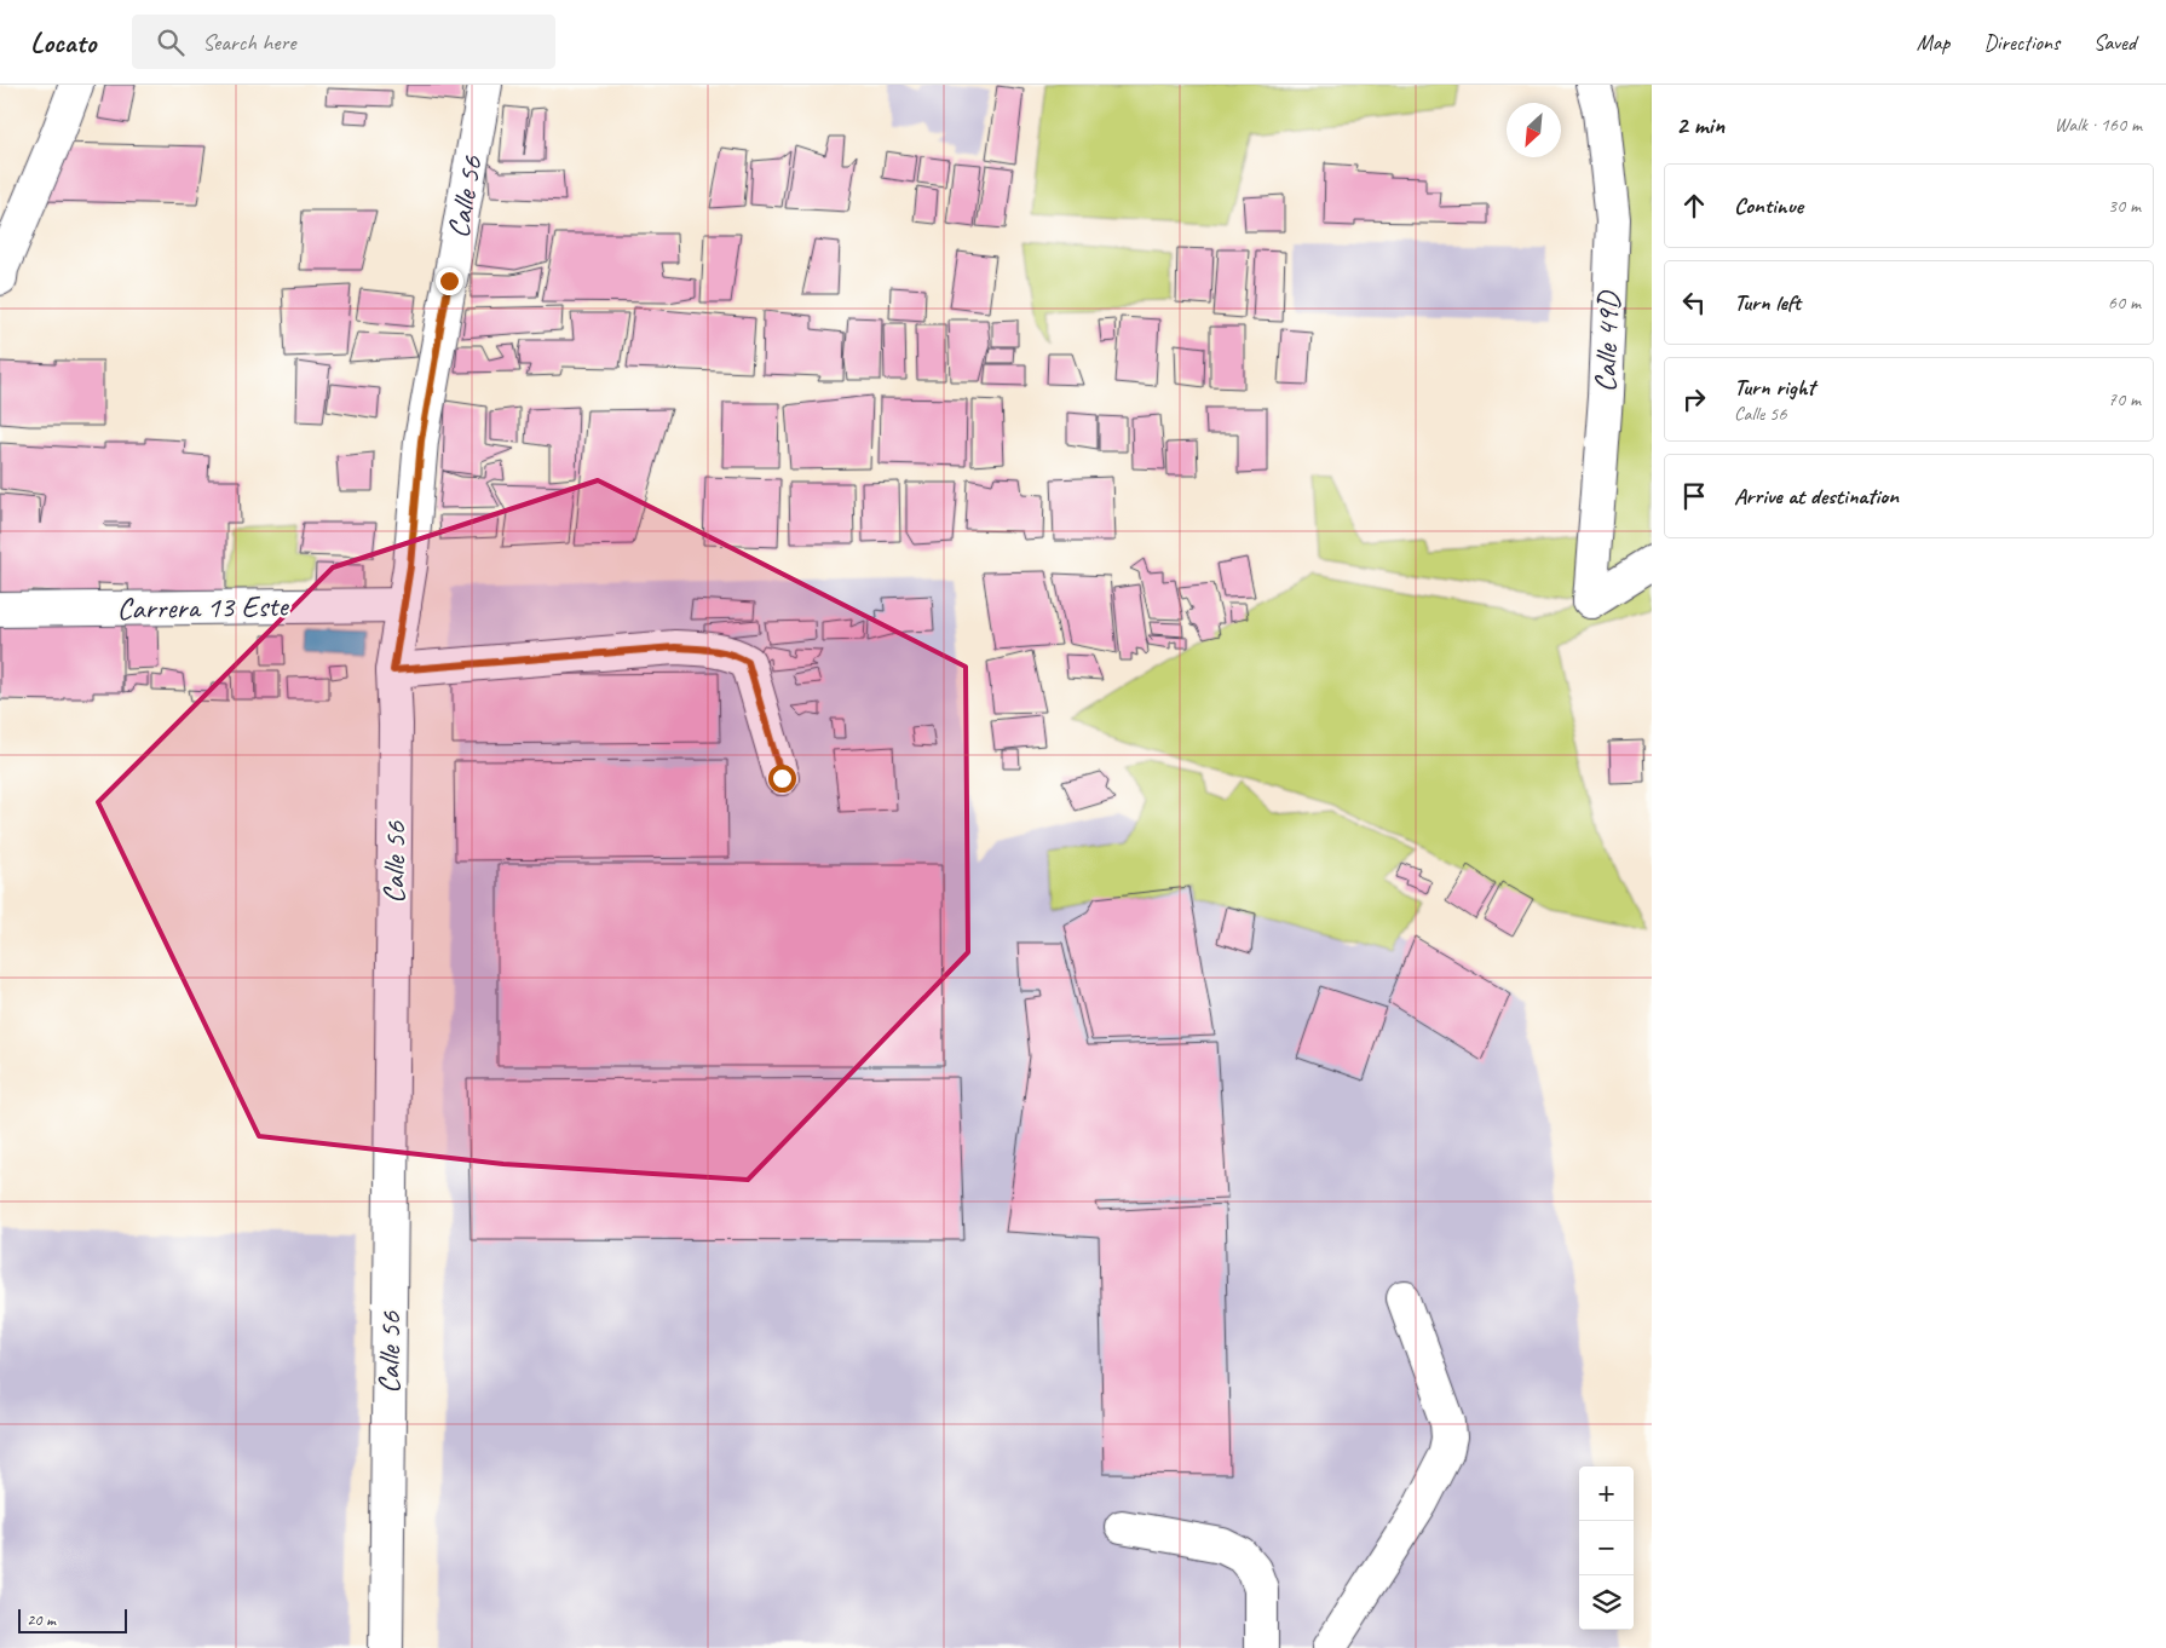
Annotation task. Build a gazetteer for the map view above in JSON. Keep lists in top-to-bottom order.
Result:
{
  "streets": {
    "street": ["Calle 56", "Calle 49D", "Carrera 13 Este"]
  },
  "crossings": [
    ["Calle 56", "Carrera 13 Este"]
  ],
  "scale_bar": "20 m",
  "north": "bottom left",
  "page": {
    "header": "Locato",
    "search": "Search here",
    "nav": ["Map", "Directions", "Saved"],
    "heading": ["2 min", "Walk · 160 m"],
    "list": [
      ["Continue", "30 m"],
      ["Turn left", "60 m"],
      ["Turn right", "Calle 56", "70 m"],
      "Arrive at destination"
    ],
    "map_buttons": ["+", "−"],
    "scale": "20 m"
  }
}
